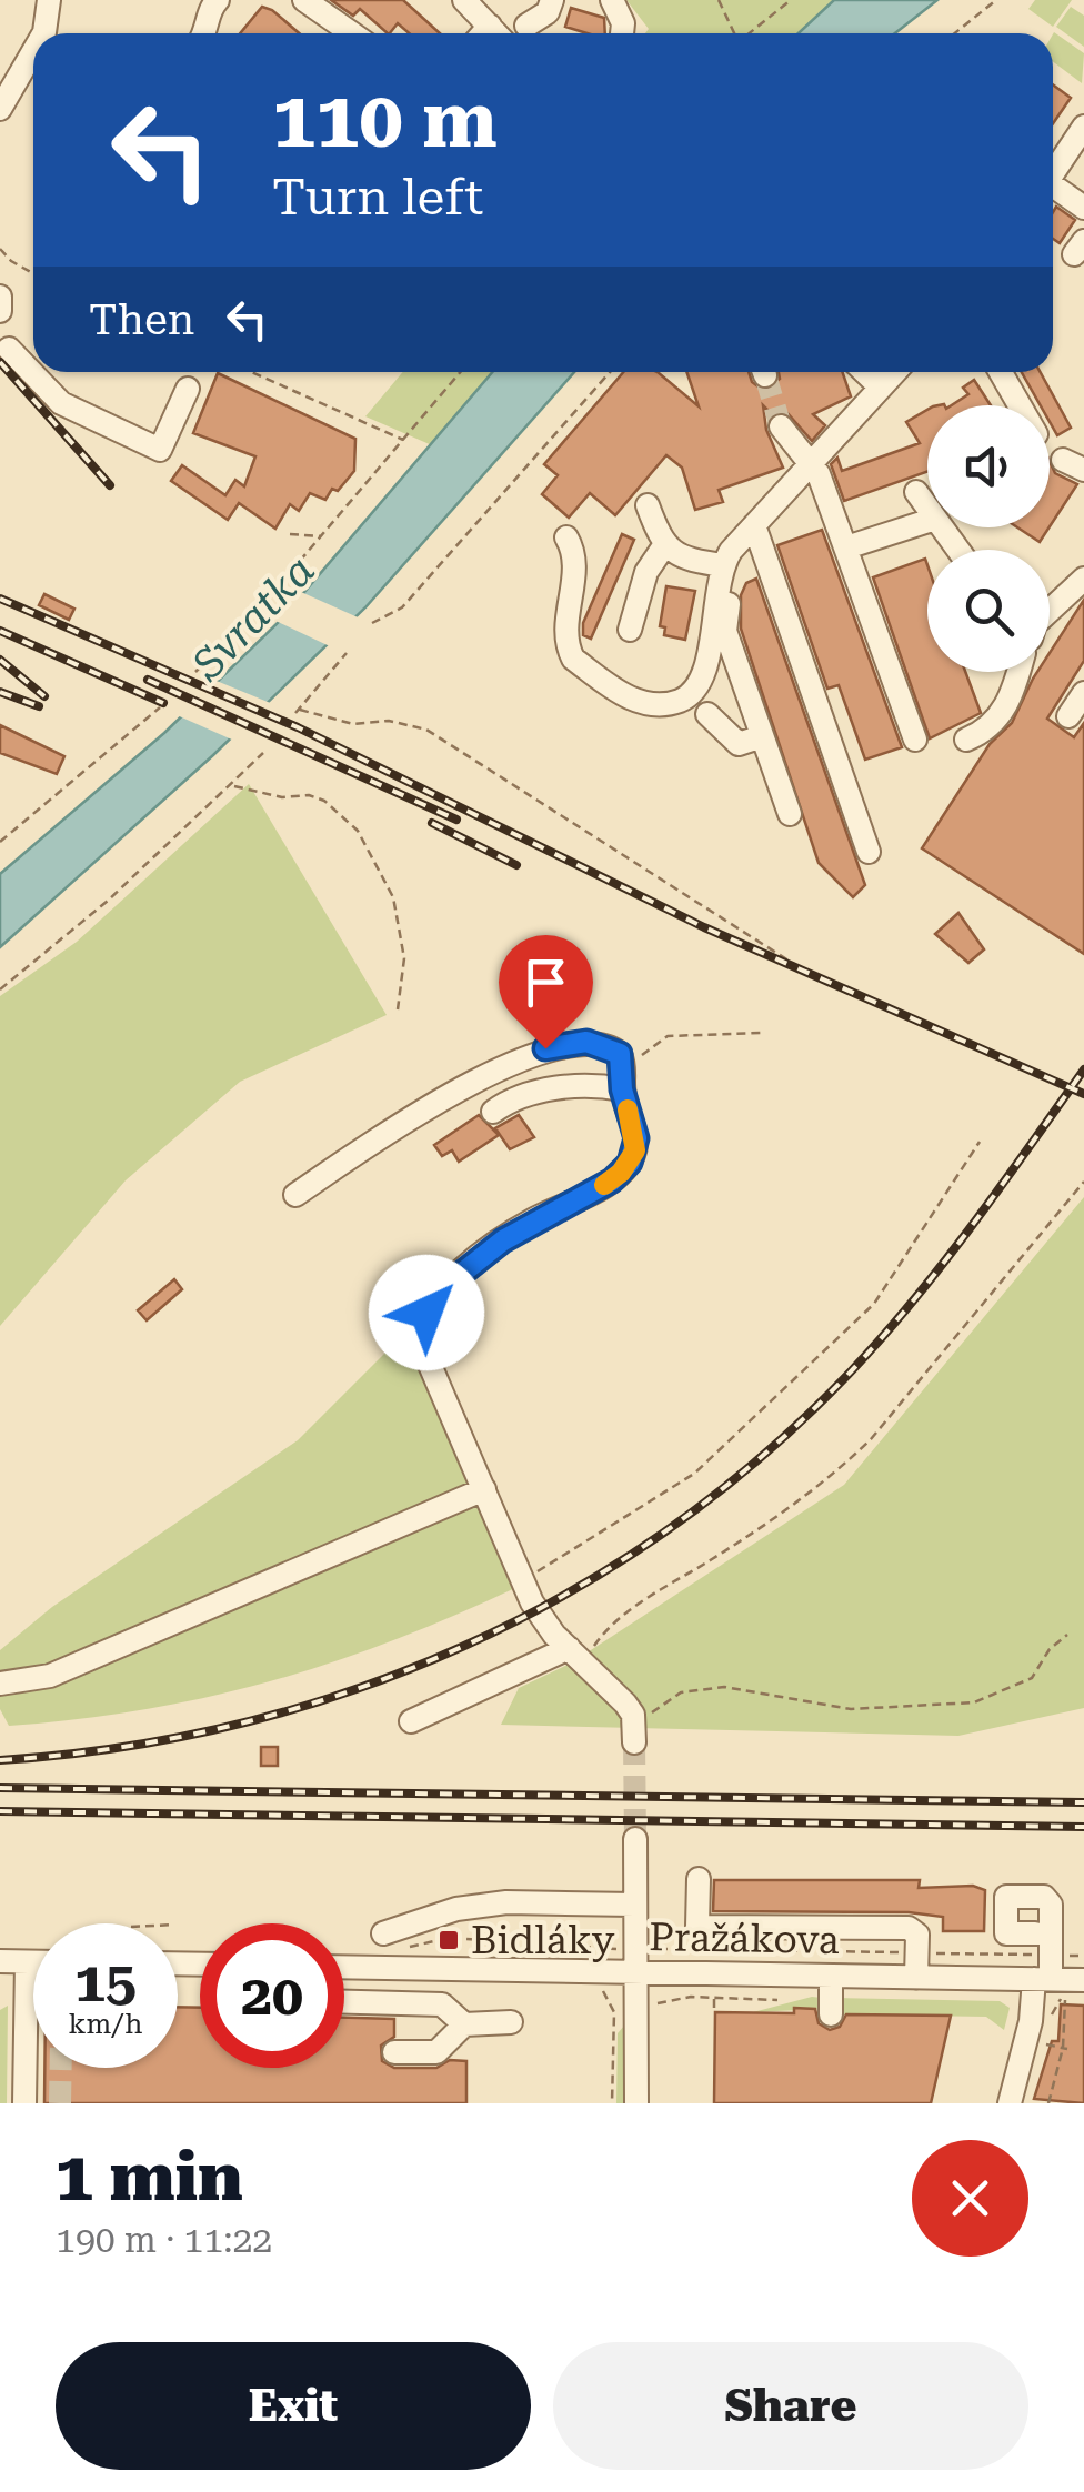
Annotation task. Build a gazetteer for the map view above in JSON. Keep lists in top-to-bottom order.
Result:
{
  "streets": {
    "street": ["Pražákova"]
  },
  "water": ["Svratka"],
  "places": {
    "transit": ["Bidláky"]
  },
  "page": {
    "turn": ["110 m", "Turn left"],
    "then": "Then",
    "speed": "15 km/h",
    "limit": "20",
    "heading": ["1 min", "190 m · 11:22"],
    "buttons": ["Exit", "Share"]
  }
}
